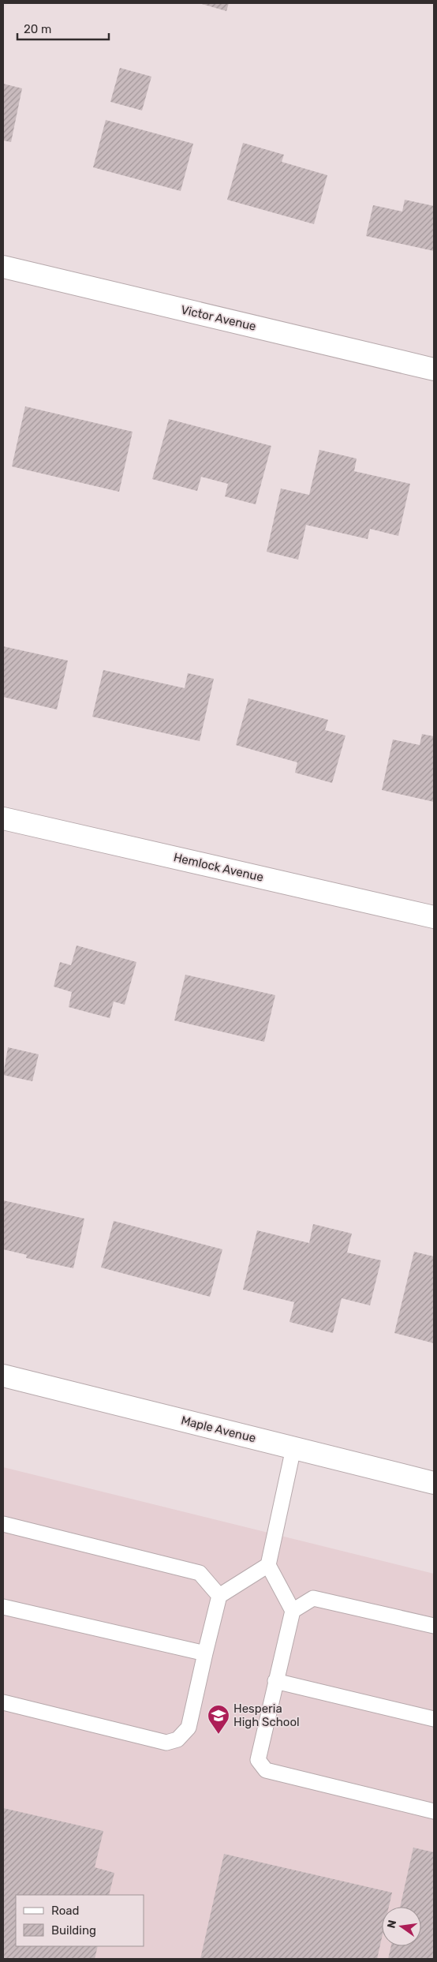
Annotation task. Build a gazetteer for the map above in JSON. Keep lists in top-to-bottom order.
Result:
{
  "streets": {
    "street": ["Victor Avenue", "Hemlock Avenue", "Maple Avenue"]
  },
  "places": {
    "school or university": ["Hesperia High School"]
  },
  "legend": ["Road", "Building"],
  "scale_bar": "20 m",
  "north": "left"
}
